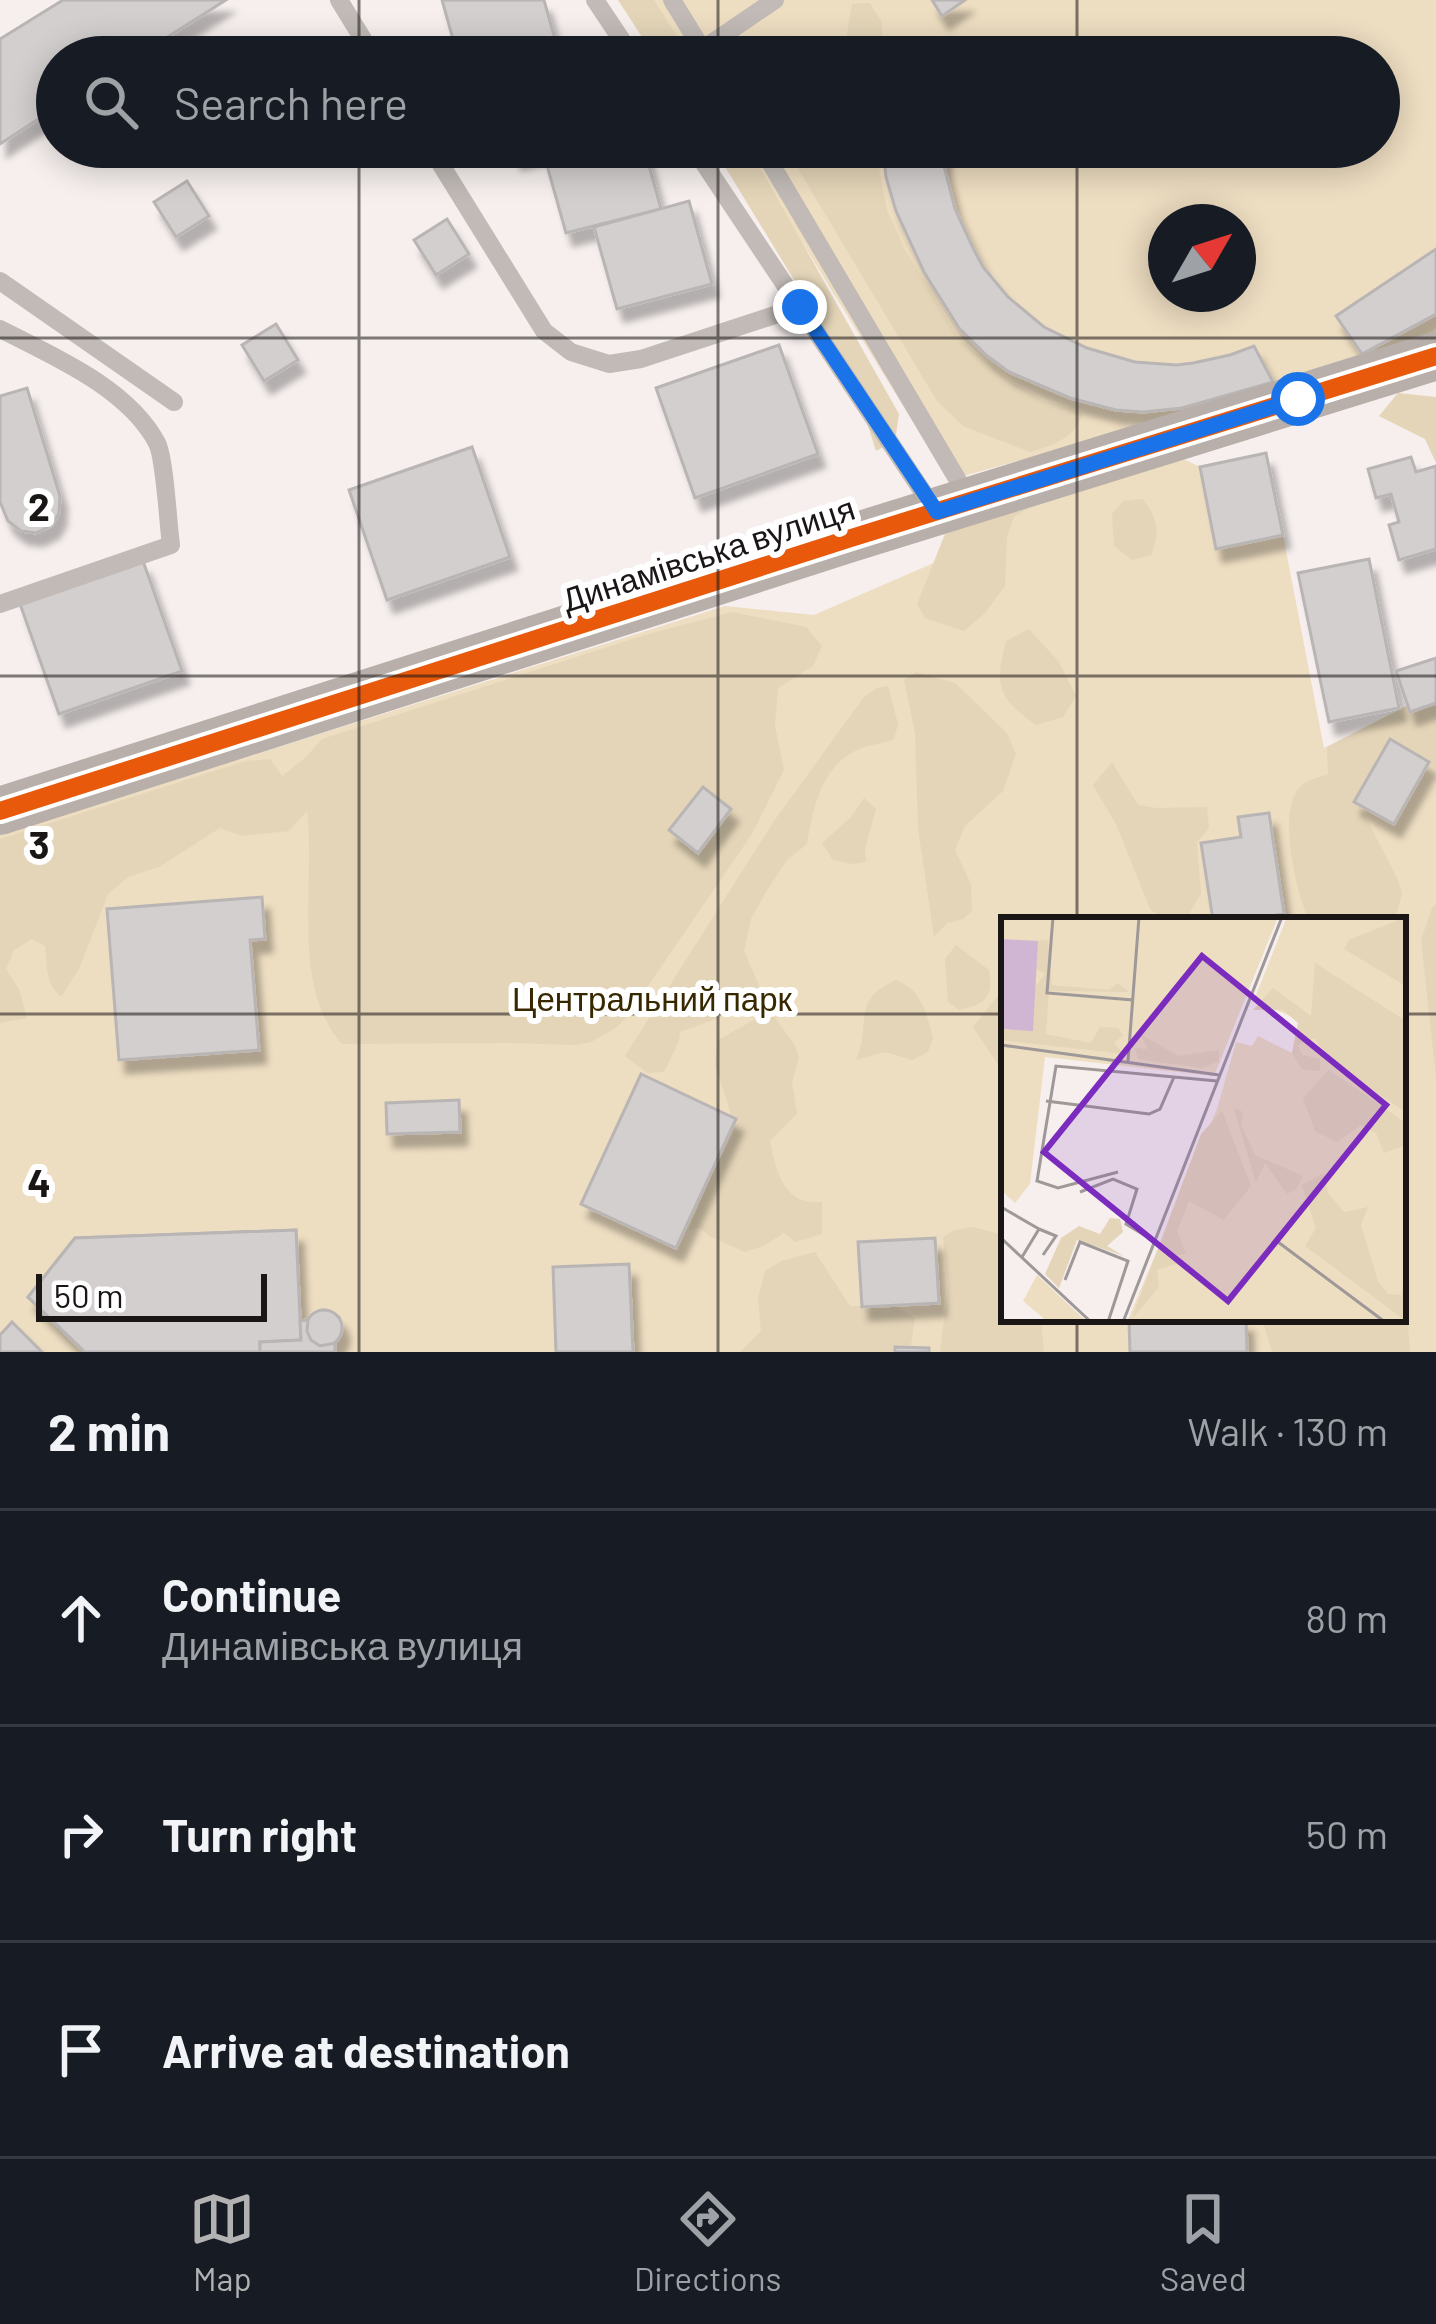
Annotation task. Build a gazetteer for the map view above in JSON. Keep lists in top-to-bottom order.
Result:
{
  "streets": {
    "street": ["Динамівська вулиця"]
  },
  "parks": ["Центральний парк"],
  "scale_bar": "50 m",
  "north": "top right",
  "page": {
    "search": "Search here",
    "scale": "50 m",
    "heading": ["2 min", "Walk · 130 m"],
    "list": [
      ["Continue", "Динамівська вулиця", "80 m"],
      ["Turn right", "50 m"],
      "Arrive at destination"
    ],
    "nav": ["Map", "Directions", "Saved"]
  },
  "grid": {
    "rows": ["2", "3", "4"]
  }
}
